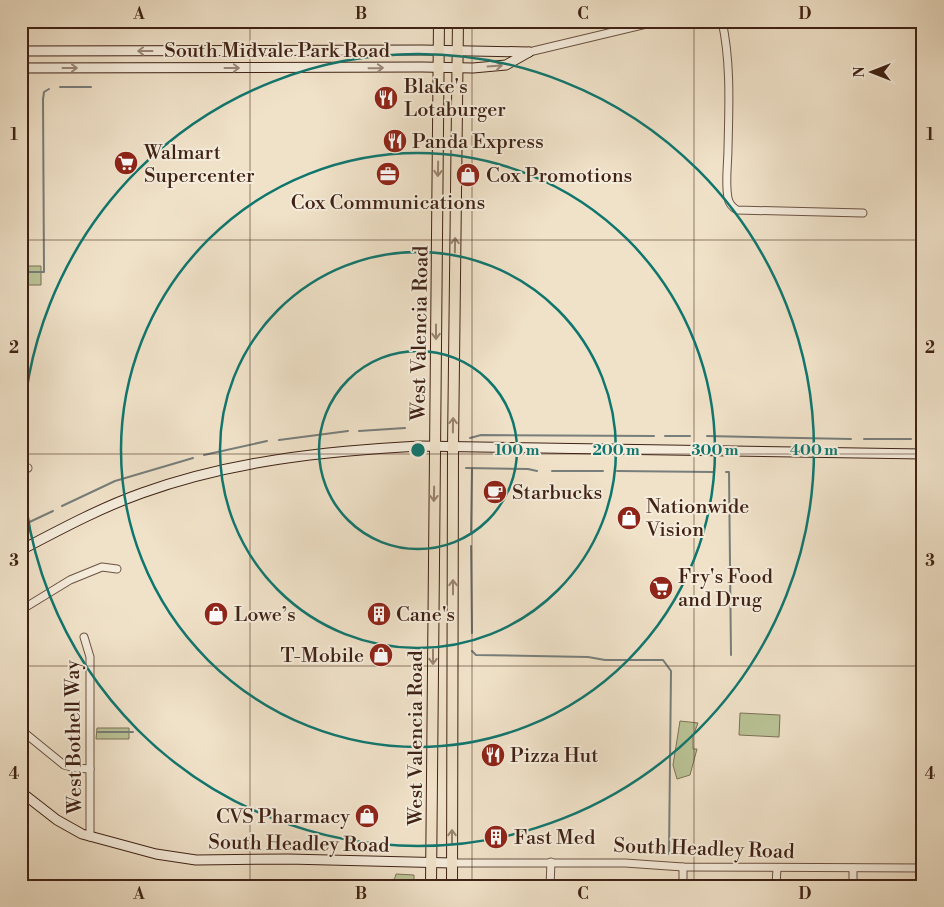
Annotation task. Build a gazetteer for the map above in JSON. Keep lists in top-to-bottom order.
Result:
{
  "streets": {
    "main road": ["West Valencia Road"],
    "street": ["South Midvale Park Road", "West Bothell Way", "South Headley Road"]
  },
  "crossings": [
    ["South Midvale Park Road", "West Valencia Road"],
    ["West Valencia Road", "South Headley Road"],
    ["West Bothell Way", "South Headley Road"]
  ],
  "places": {
    "restaurant": ["Blake's Lotaburger", "Panda Express", "Pizza Hut"],
    "supermarket": ["Walmart Supercenter", "Fry's Food and Drug"],
    "office": ["Cox Communications"],
    "shop": [
      "Cox Promotions",
      "Nationwide Vision",
      "Lowe’s",
      "T-Mobile",
      "CVS Pharmacy"
    ],
    "cafe": ["Starbucks"],
    "building": ["Cane's", "Fast Med"]
  },
  "north": "left",
  "grid": {
    "columns": [
      "A",
      "B",
      "C",
      "D"
    ],
    "rows": [
      "1",
      "2",
      "3",
      "4"
    ]
  },
  "rings": [
    "100 m",
    "200 m",
    "300 m",
    "400 m"
  ]
}
